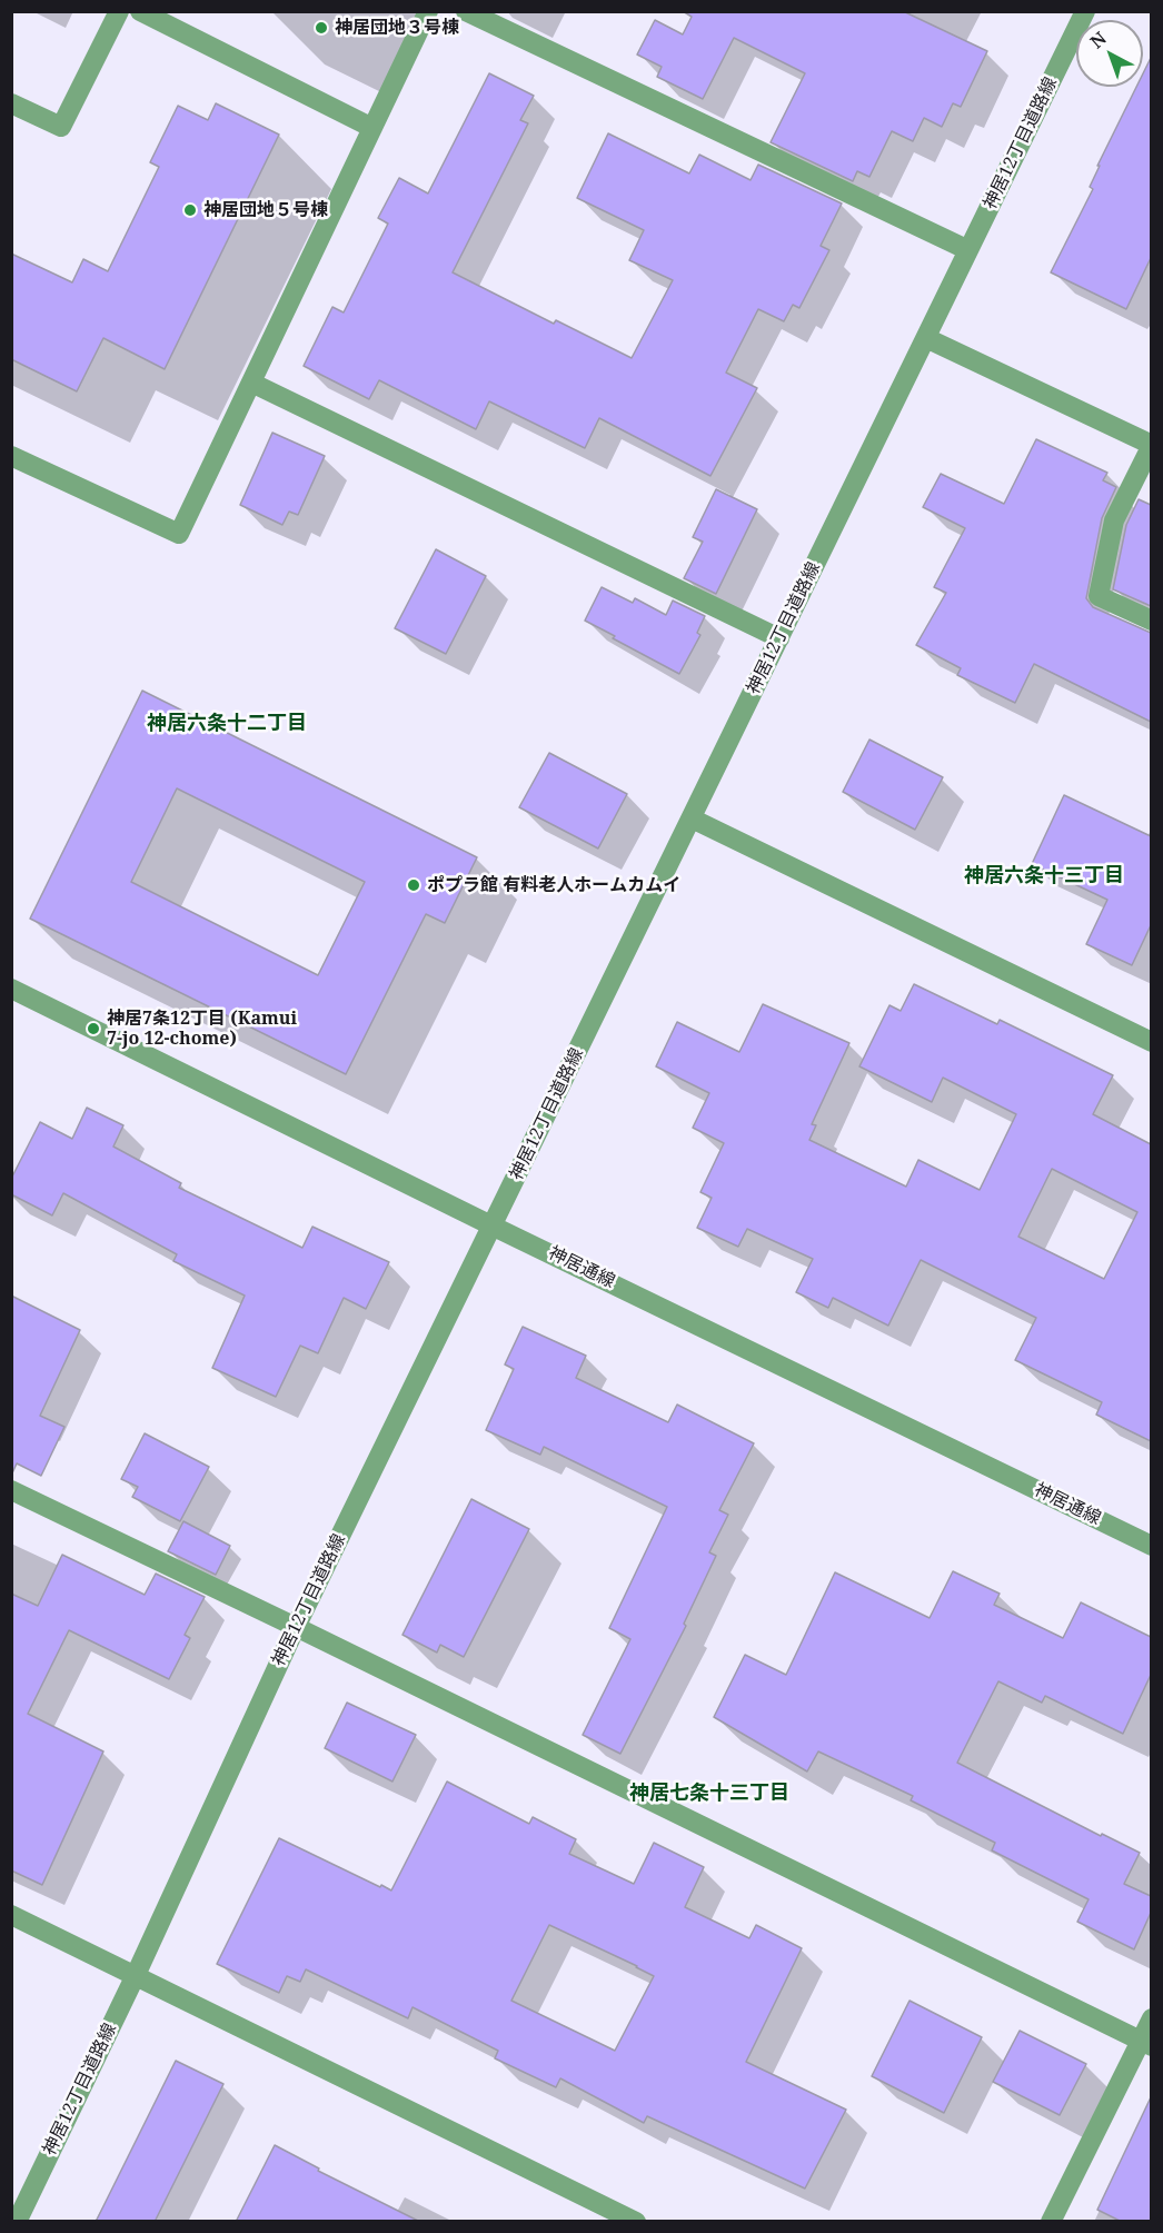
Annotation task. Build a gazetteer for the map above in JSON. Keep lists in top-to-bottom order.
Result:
{
  "streets": {
    "street": ["神居12丁目道路線", "神居通線"]
  },
  "crossings": [
    ["神居12丁目道路線", "神居通線"]
  ],
  "districts": ["神居六条十二丁目", "神居六条十三丁目", "神居七条十三丁目"],
  "places": [
    "神居団地３号棟",
    "神居団地５号棟",
    "ポプラ館 有料老人ホームカムイ",
    "神居7条12丁目 (Kamui 7-jo 12-chome)"
  ],
  "north": "top left"
}
